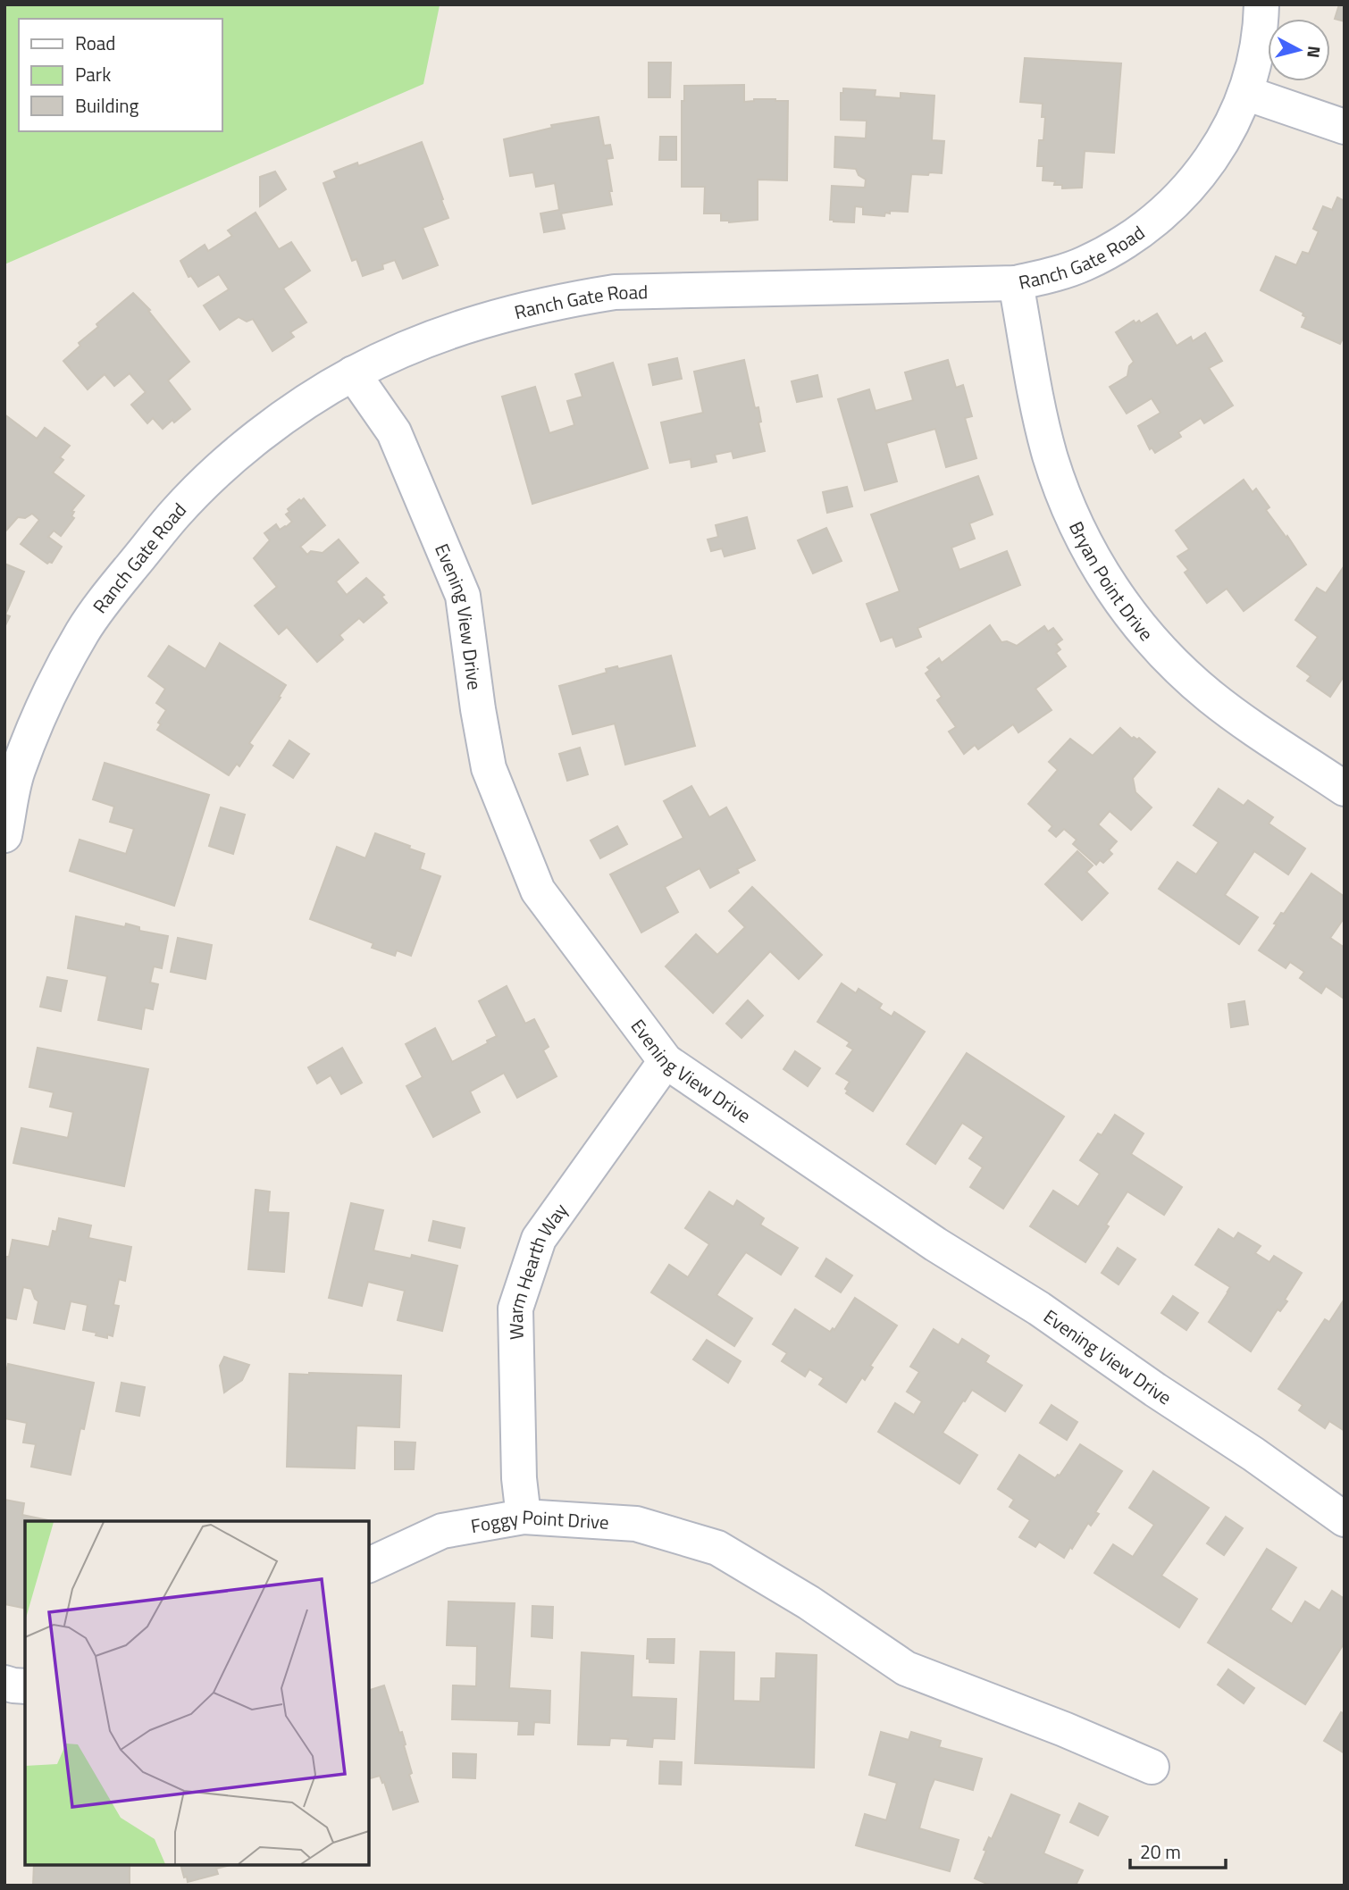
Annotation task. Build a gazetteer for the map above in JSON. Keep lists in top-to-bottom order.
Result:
{
  "streets": {
    "street": [
      "Ranch Gate Road",
      "Bryan Point Drive",
      "Evening View Drive",
      "Warm Hearth Way",
      "Foggy Point Drive"
    ]
  },
  "crossings": [
    ["Ranch Gate Road", "Bryan Point Drive"],
    ["Ranch Gate Road", "Evening View Drive"],
    ["Evening View Drive", "Warm Hearth Way"],
    ["Warm Hearth Way", "Foggy Point Drive"]
  ],
  "legend": ["Road", "Park", "Building"],
  "scale_bar": "20 m",
  "north": "right"
}
